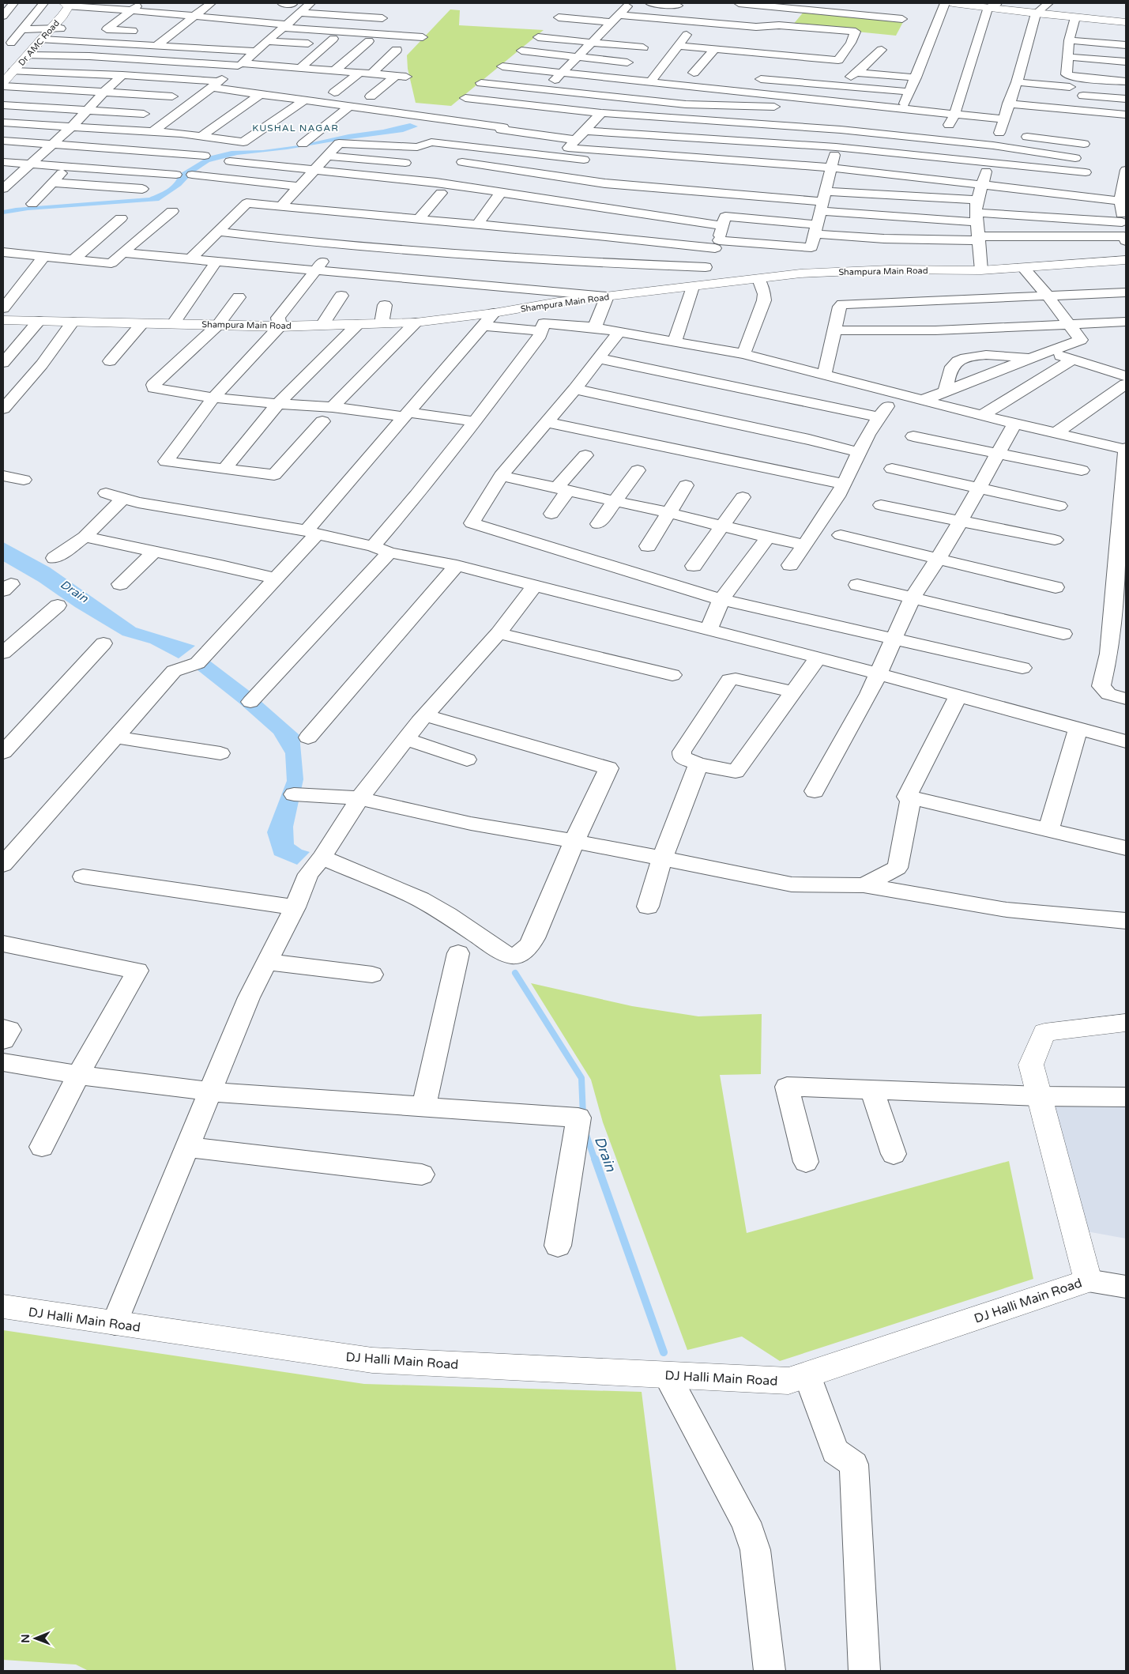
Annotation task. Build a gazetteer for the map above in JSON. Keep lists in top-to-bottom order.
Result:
{
  "streets": {
    "street": ["Dr AMC Road", "Shampura Main Road", "DJ Halli Main Road"]
  },
  "districts": ["KUSHAL NAGAR"],
  "water": ["Drain"],
  "north": "left"
}
